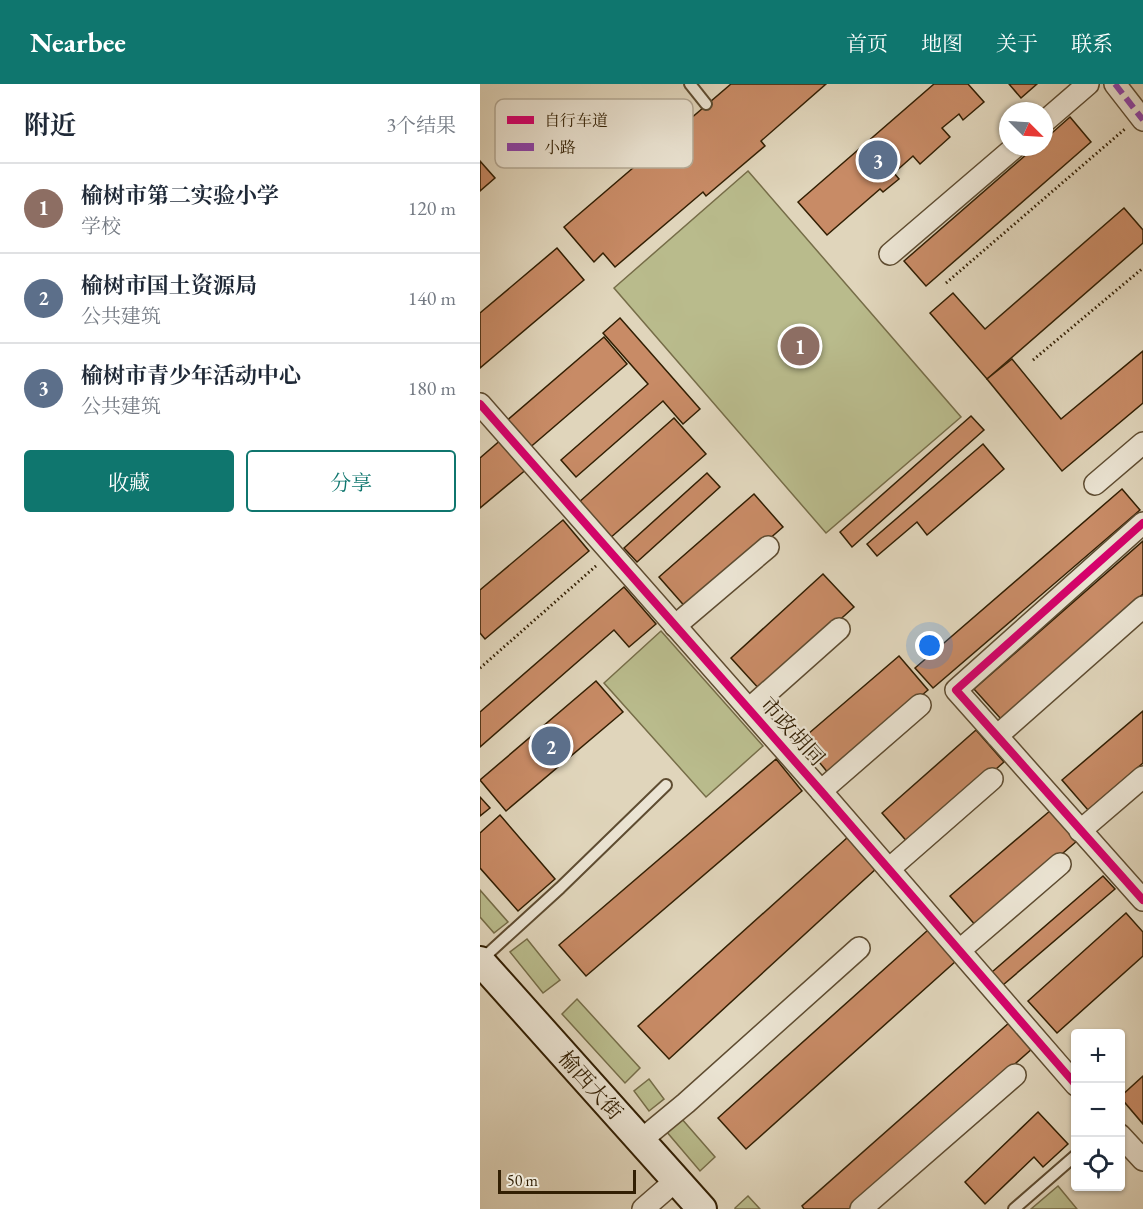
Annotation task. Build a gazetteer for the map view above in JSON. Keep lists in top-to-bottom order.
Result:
{
  "streets": {
    "main road": ["榆西大街"],
    "street": ["市政胡同"]
  },
  "legend": ["自行车道", "小路"],
  "scale_bar": "50 m",
  "north": "bottom right",
  "page": {
    "header": "Nearbee",
    "nav": [
      "首页",
      "地图",
      "关于",
      "联系"
    ],
    "heading": ["附近", "3个结果"],
    "pins": ["3", "1", "2"],
    "list": [
      {
        "mark": "1",
        "name": "榆树市第二实验小学",
        "note": "学校",
        "value": "120 m"
      },
      {
        "mark": "2",
        "name": "榆树市国土资源局",
        "note": "公共建筑",
        "value": "140 m"
      },
      {
        "mark": "3",
        "name": "榆树市青少年活动中心",
        "note": "公共建筑",
        "value": "180 m"
      }
    ],
    "buttons": ["收藏", "分享"],
    "map_buttons": ["+", "−"],
    "scale": "50 m"
  }
}
